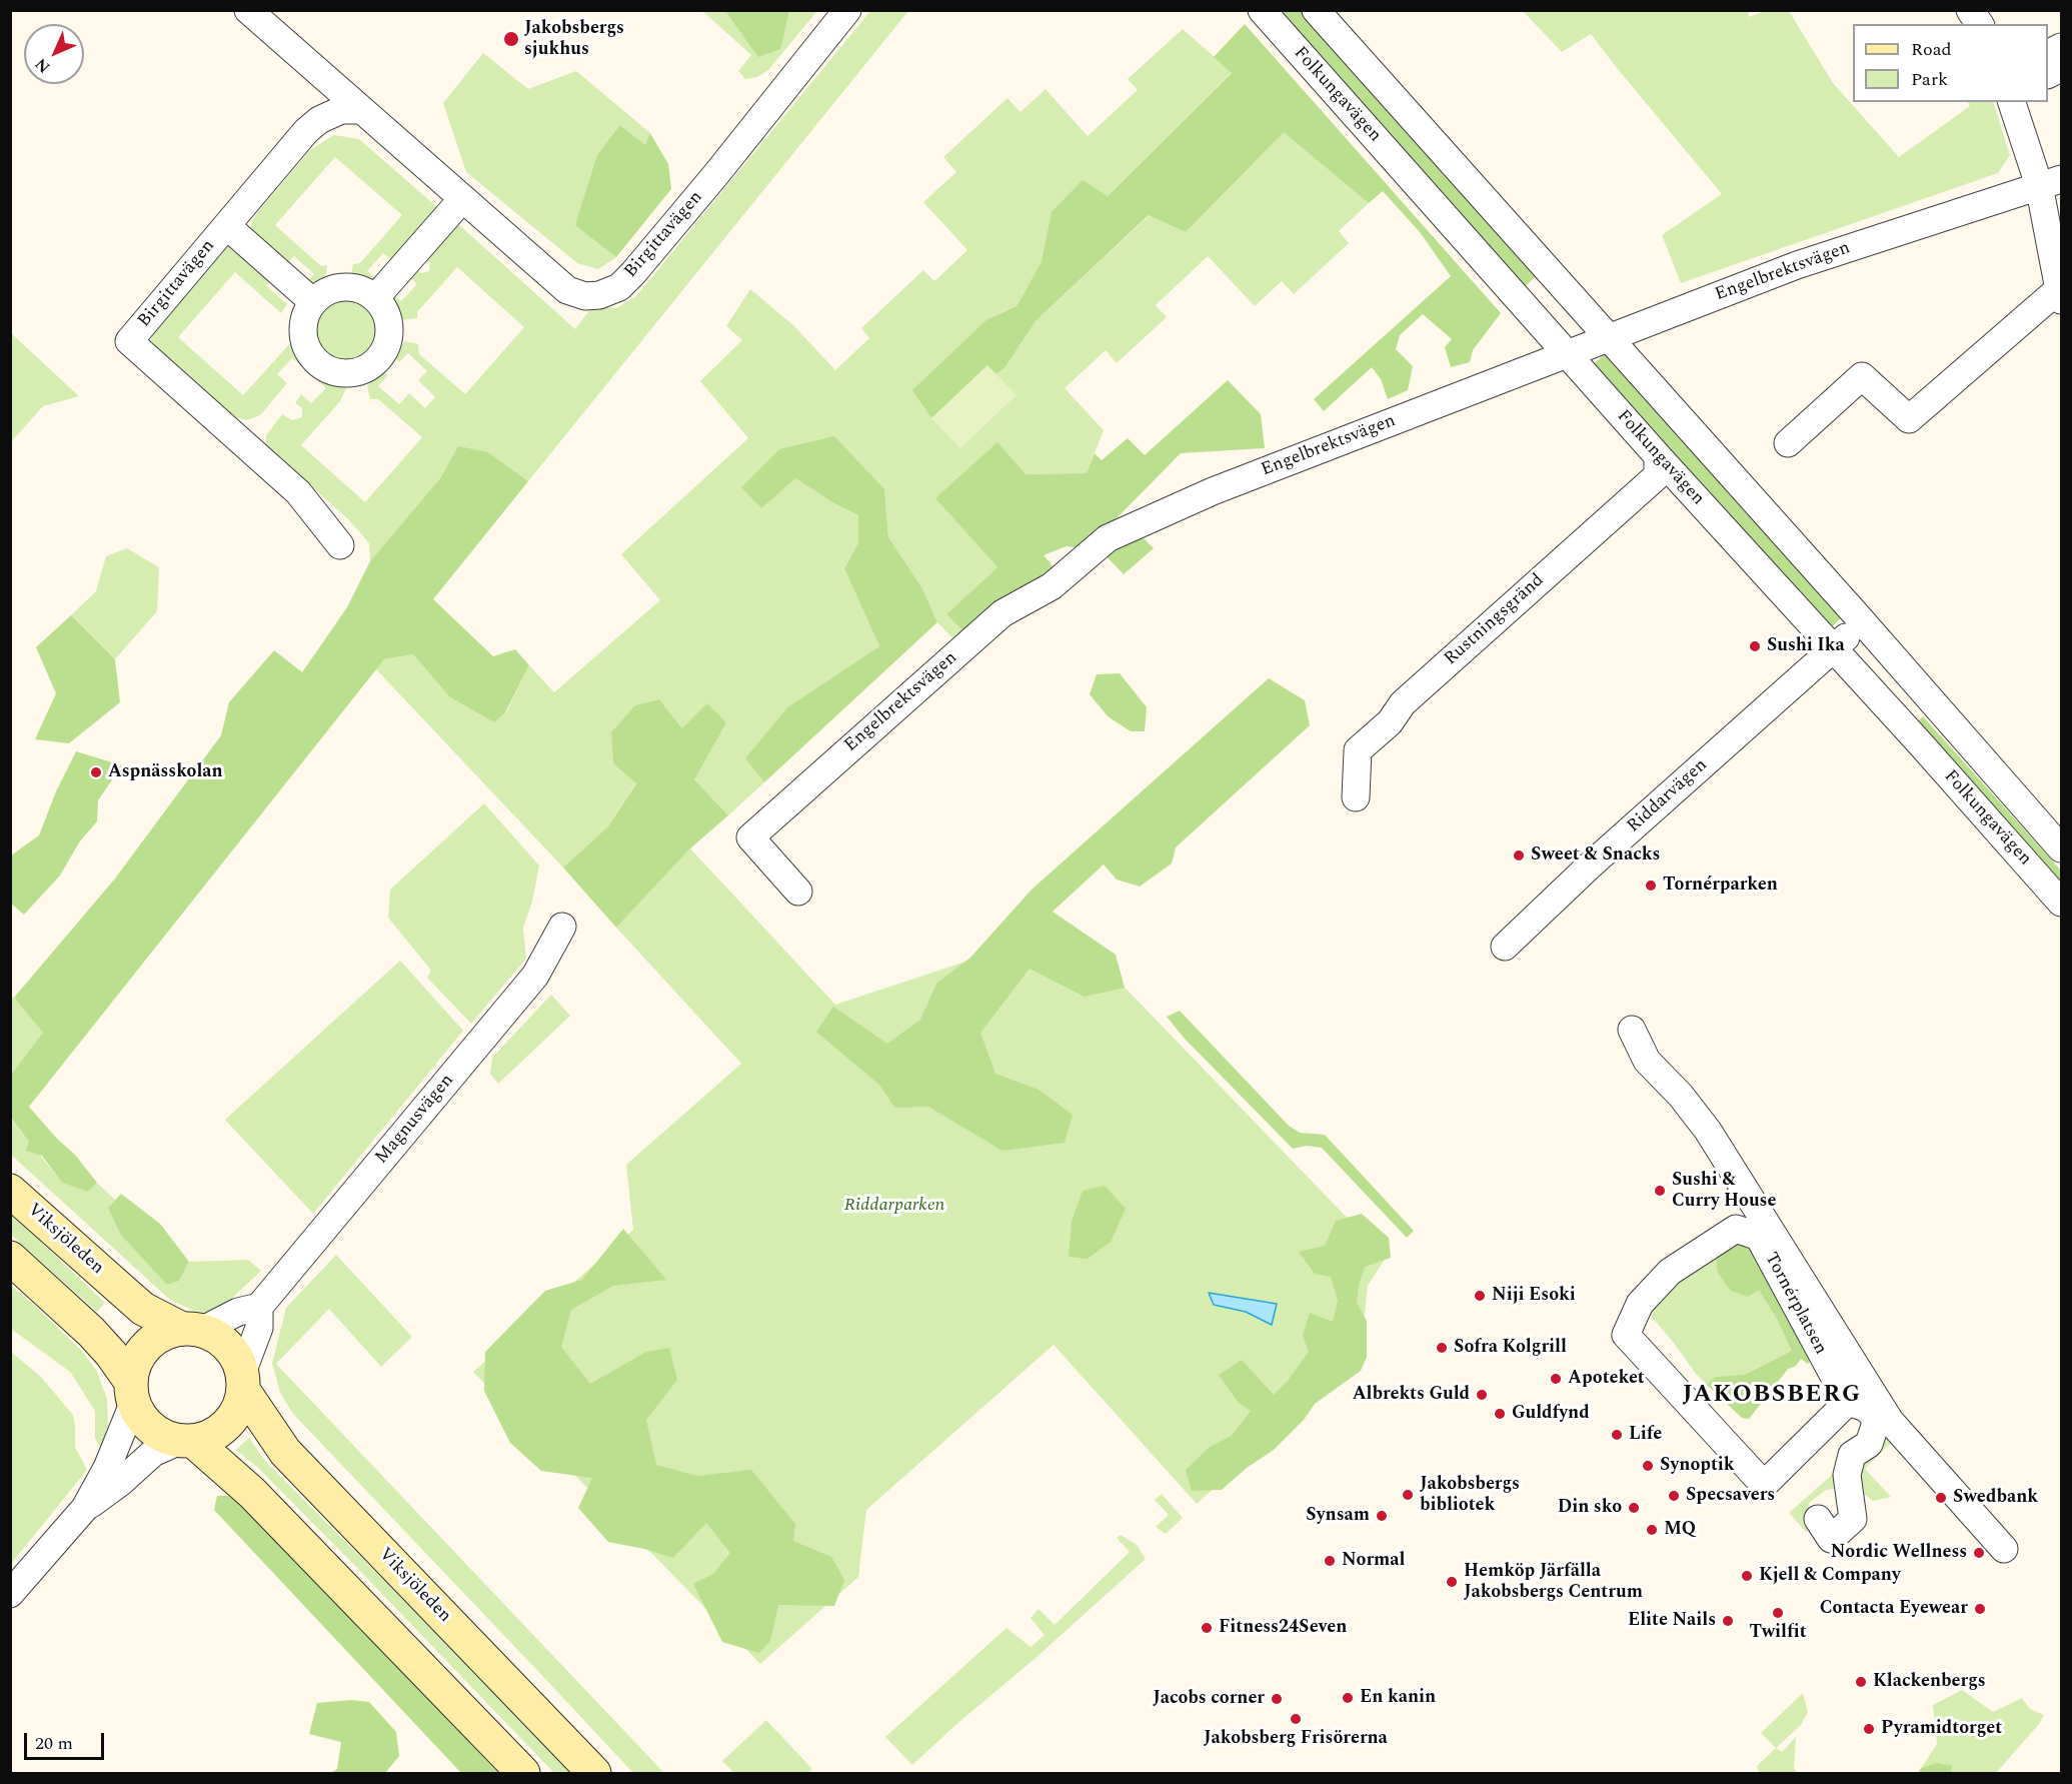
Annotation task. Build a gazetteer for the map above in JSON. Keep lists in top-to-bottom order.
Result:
{
  "streets": {
    "main road": ["Viksjöleden"],
    "street": [
      "Folkungavägen",
      "Birgittavägen",
      "Engelbrektsvägen",
      "Rustningsgränd",
      "Riddarvägen",
      "Magnusvägen",
      "Tornérplatsen"
    ]
  },
  "crossings": [
    ["Folkungavägen", "Engelbrektsvägen"],
    ["Folkungavägen", "Rustningsgränd"],
    ["Folkungavägen", "Riddarvägen"]
  ],
  "districts": ["JAKOBSBERG"],
  "parks": ["Riddarparken"],
  "places": [
    "Jakobsbergs sjukhus",
    "Sushi Ika",
    "Aspnässkolan",
    "Sweet & Snacks",
    "Tornérparken",
    "Sushi & Curry House",
    "Niji Esoki",
    "Sofra Kolgrill",
    "Apoteket",
    "Albrekts Guld",
    "Guldfynd",
    "Life",
    "Synoptik",
    "Jakobsbergs bibliotek",
    "Specsavers",
    "Swedbank",
    "Din sko",
    "Synsam",
    "MQ",
    "Nordic Wellness",
    "Normal",
    "Kjell & Company",
    "Hemköp Järfälla Jakobsbergs Centrum",
    "Contacta Eyewear",
    "Twilfit",
    "Elite Nails",
    "Fitness24Seven",
    "Klackenbergs",
    "En kanin",
    "Jacobs corner",
    "Jakobsberg Frisörerna",
    "Pyramidtorget"
  ],
  "legend": ["Road", "Park"],
  "scale_bar": "20 m",
  "north": "bottom left"
}
